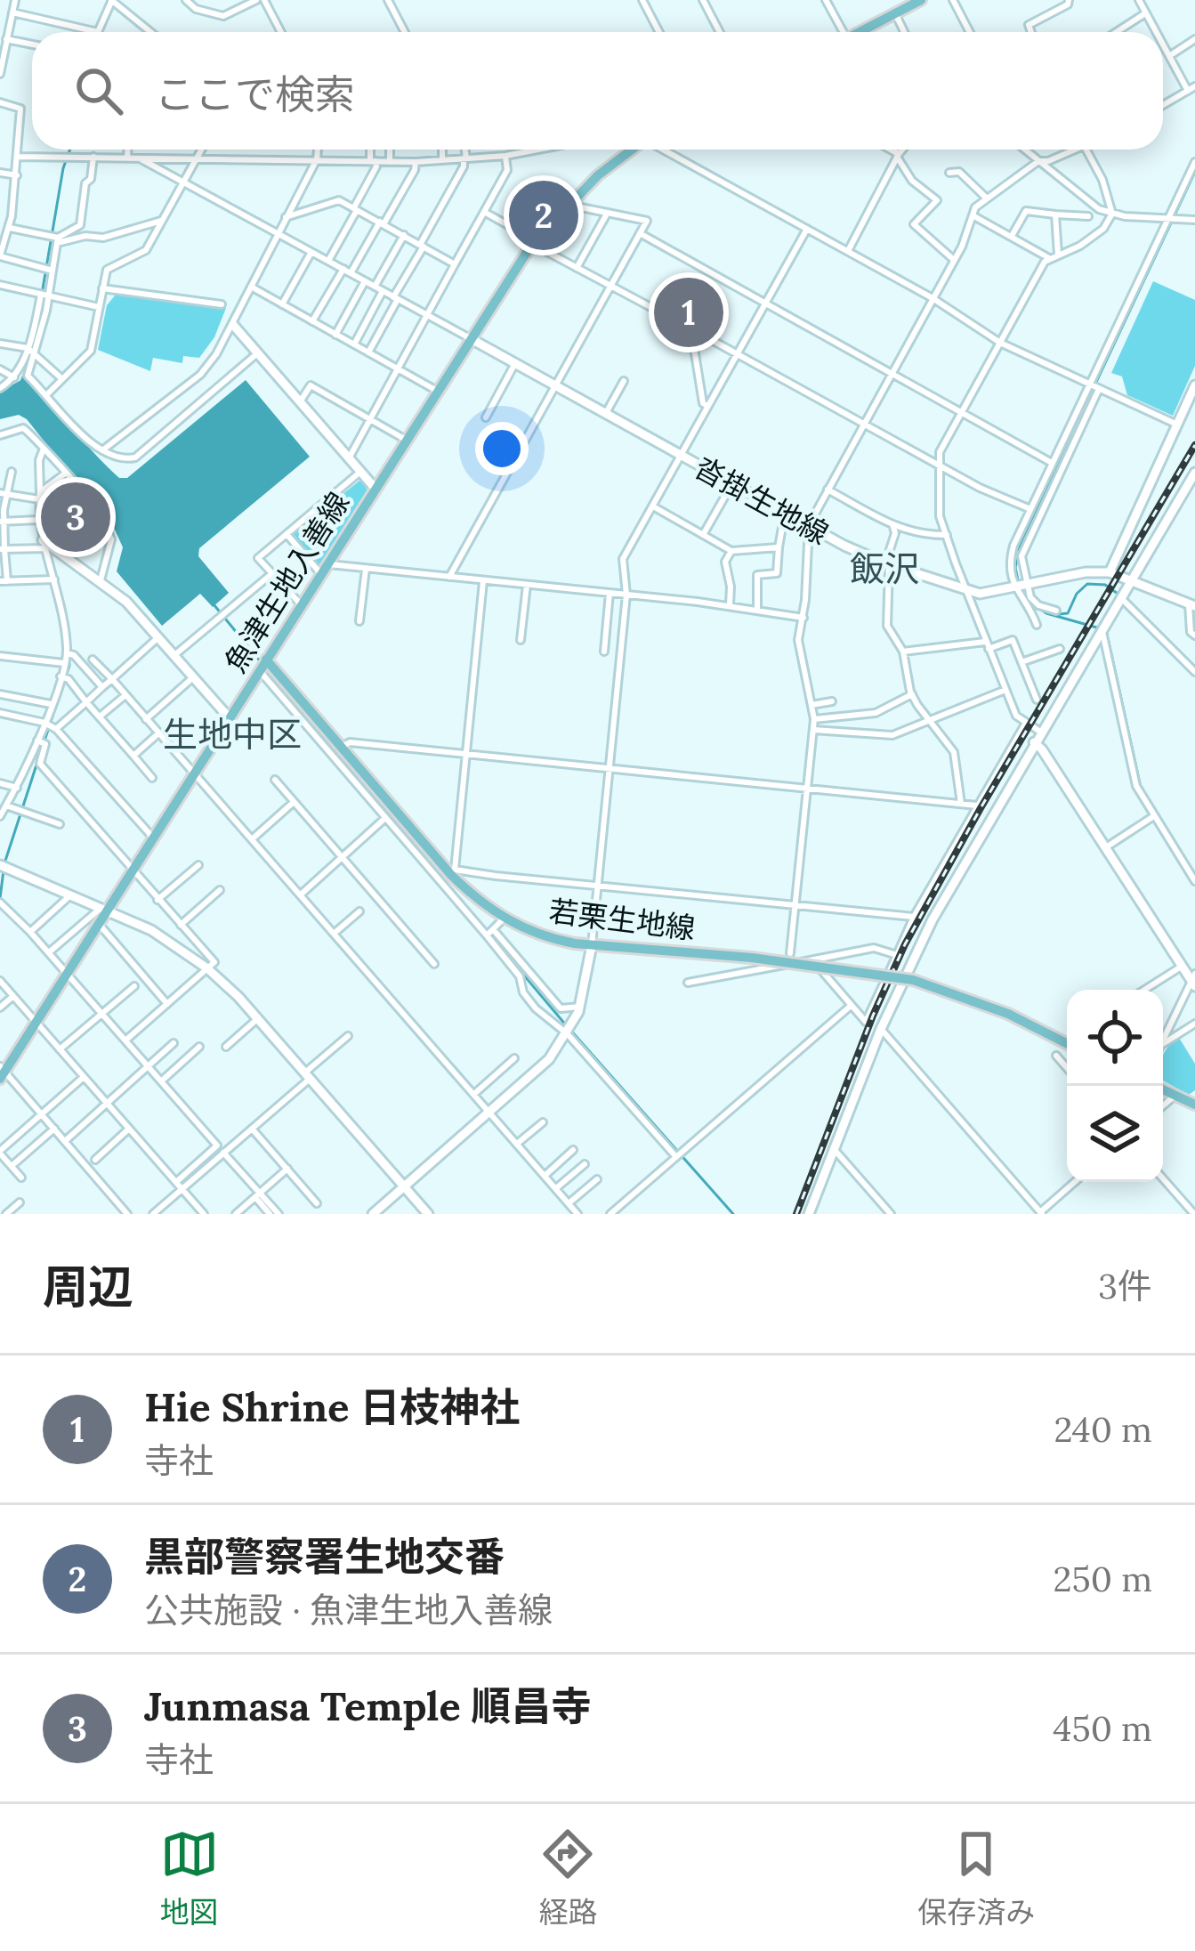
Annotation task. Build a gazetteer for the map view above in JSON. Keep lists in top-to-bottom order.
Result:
{
  "streets": {
    "main road": ["魚津生地入善線", "若栗生地線"],
    "street": ["沓掛生地線"]
  },
  "crossings": [
    ["沓掛生地線", "魚津生地入善線"],
    ["魚津生地入善線", "若栗生地線"]
  ],
  "districts": ["飯沢", "生地中区"],
  "page": {
    "search": "ここで検索",
    "pins": ["2", "1", "3"],
    "heading": ["周辺", "3件"],
    "list": [
      {
        "mark": "1",
        "name": "Hie Shrine 日枝神社",
        "note": "寺社",
        "value": "240 m"
      },
      {
        "mark": "2",
        "name": "黒部警察署生地交番",
        "note": "公共施設 · 魚津生地入善線",
        "value": "250 m"
      },
      {
        "mark": "3",
        "name": "Junmasa Temple 順昌寺",
        "note": "寺社",
        "value": "450 m"
      }
    ],
    "nav": ["地図", "経路", "保存済み"]
  }
}
